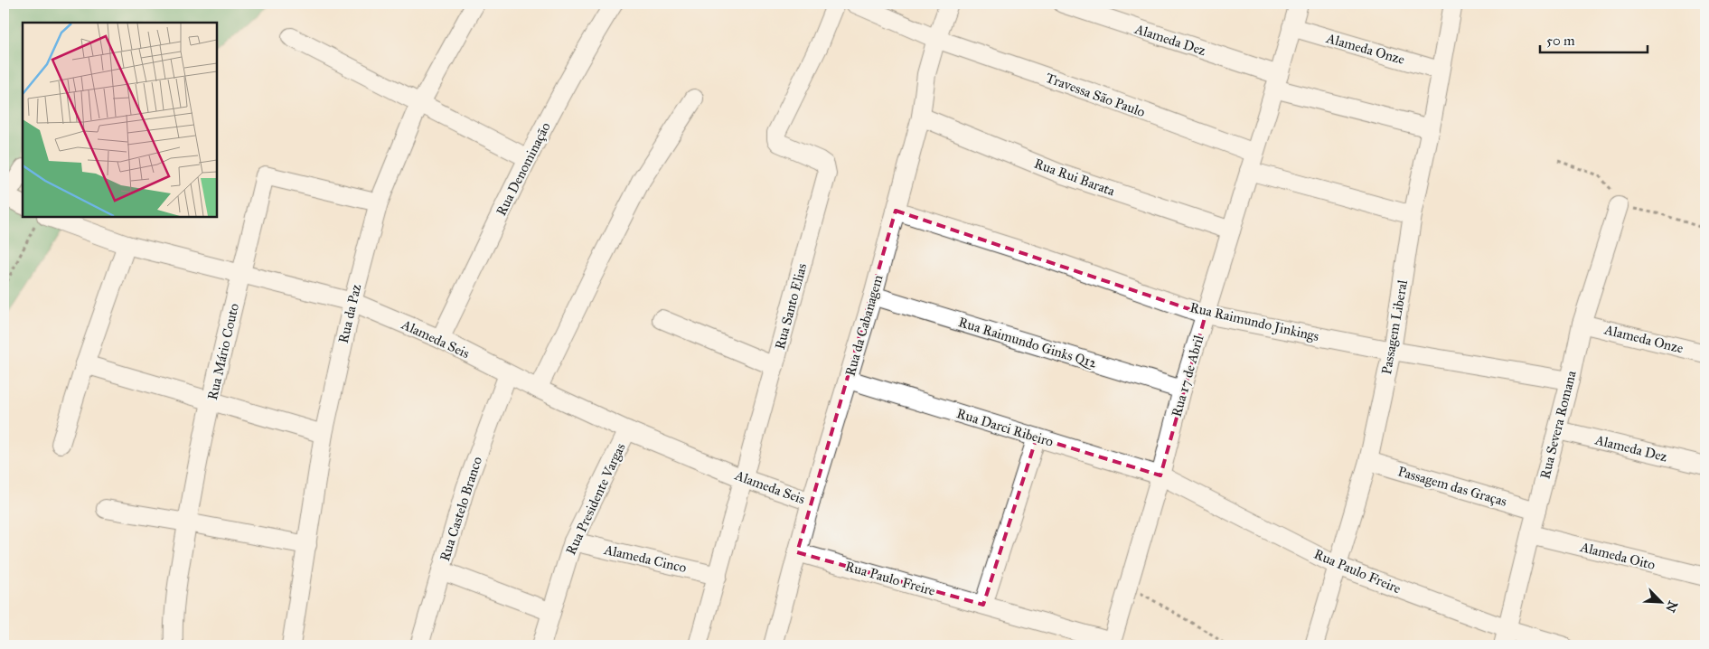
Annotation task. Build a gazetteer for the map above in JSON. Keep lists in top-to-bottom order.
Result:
{
  "streets": {
    "street": [
      "Alameda Dez",
      "Alameda Onze",
      "Travessa São Paulo",
      "Rua Denominação",
      "Rua Rui Barata",
      "Rua Santo Elias",
      "Rua da Paz",
      "Rua Raimundo Jinkings",
      "Rua da Cabanagem",
      "Passagem Liberal",
      "Alameda Seis",
      "Rua Raimundo Ginks Q12",
      "Rua Mário Couto",
      "Rua 17 de Abril",
      "Rua Severa Romana",
      "Rua Darci Ribeiro",
      "Passagem das Graças",
      "Rua Presidente Vargas",
      "Rua Castelo Branco",
      "Alameda Oito",
      "Alameda Cinco",
      "Rua Paulo Freire"
    ]
  },
  "crossings": [
    ["Alameda Dez", "Passagem Liberal"],
    ["Alameda Dez", "Rua 17 de Abril"],
    ["Alameda Dez", "Rua Severa Romana"],
    ["Alameda Onze", "Passagem Liberal"],
    ["Alameda Onze", "Rua 17 de Abril"],
    ["Alameda Onze", "Rua Severa Romana"],
    ["Travessa São Paulo", "Rua da Cabanagem"],
    ["Travessa São Paulo", "Rua 17 de Abril"],
    ["Rua Denominação", "Alameda Seis"],
    ["Rua Rui Barata", "Rua da Cabanagem"],
    ["Rua Rui Barata", "Rua 17 de Abril"],
    ["Rua Santo Elias", "Alameda Seis"],
    ["Rua Santo Elias", "Alameda Cinco"],
    ["Rua da Paz", "Alameda Seis"],
    ["Rua da Paz", "Rua Mário Couto"],
    ["Rua Raimundo Jinkings", "Rua da Cabanagem"],
    ["Rua Raimundo Jinkings", "Passagem Liberal"],
    ["Rua Raimundo Jinkings", "Rua 17 de Abril"],
    ["Rua Raimundo Jinkings", "Rua Severa Romana"],
    ["Rua da Cabanagem", "Alameda Seis"],
    ["Rua da Cabanagem", "Rua Raimundo Ginks Q12"],
    ["Rua da Cabanagem", "Rua Darci Ribeiro"],
    ["Rua da Cabanagem", "Rua Paulo Freire"],
    ["Passagem Liberal", "Passagem das Graças"],
    ["Passagem Liberal", "Rua Paulo Freire"],
    ["Alameda Seis", "Rua Mário Couto"],
    ["Alameda Seis", "Rua Presidente Vargas"],
    ["Alameda Seis", "Rua Castelo Branco"],
    ["Rua Raimundo Ginks Q12", "Rua 17 de Abril"],
    ["Rua 17 de Abril", "Rua Darci Ribeiro"],
    ["Rua 17 de Abril", "Rua Paulo Freire"],
    ["Rua Severa Romana", "Passagem das Graças"],
    ["Rua Severa Romana", "Alameda Oito"],
    ["Rua Severa Romana", "Rua Paulo Freire"],
    ["Rua Darci Ribeiro", "Rua Paulo Freire"],
    ["Rua Presidente Vargas", "Alameda Cinco"]
  ],
  "scale_bar": "50 m",
  "north": "bottom right"
}
